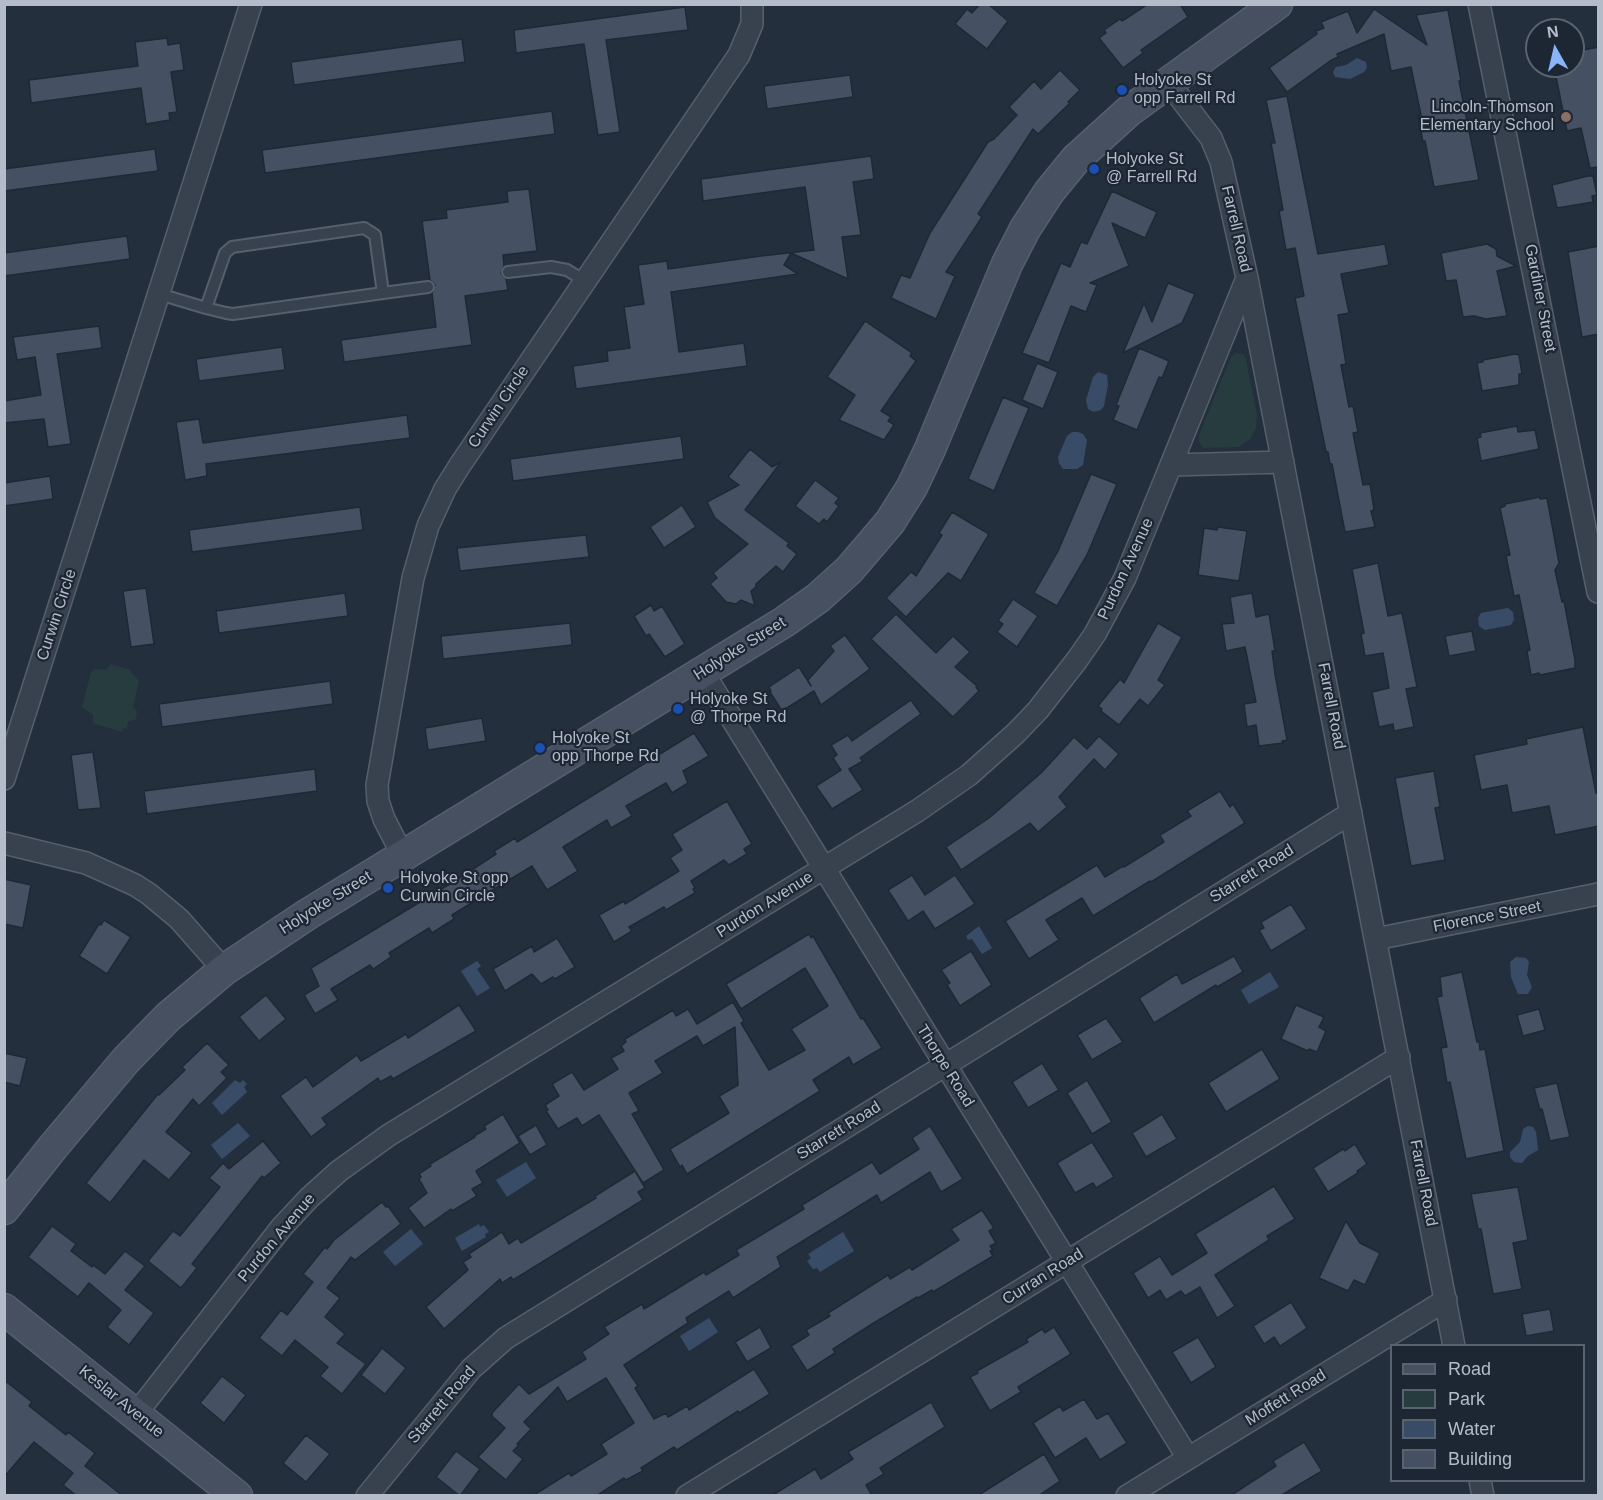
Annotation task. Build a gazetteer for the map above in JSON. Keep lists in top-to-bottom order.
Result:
{
  "streets": {
    "main road": ["Holyoke Street", "Keslar Avenue"],
    "street": [
      "Farrell Road",
      "Gardiner Street",
      "Curwin Circle",
      "Purdon Avenue",
      "Starrett Road",
      "Florence Street",
      "Thorpe Road",
      "Curran Road",
      "Moffett Road"
    ]
  },
  "crossings": [
    ["Farrell Road", "Purdon Avenue"],
    ["Farrell Road", "Holyoke Street"],
    ["Farrell Road", "Starrett Road"],
    ["Farrell Road", "Florence Street"],
    ["Farrell Road", "Curran Road"],
    ["Farrell Road", "Moffett Road"],
    ["Curwin Circle", "Holyoke Street"],
    ["Purdon Avenue", "Thorpe Road"],
    ["Purdon Avenue", "Keslar Avenue"],
    ["Holyoke Street", "Thorpe Road"],
    ["Starrett Road", "Thorpe Road"],
    ["Thorpe Road", "Curran Road"],
    ["Thorpe Road", "Moffett Road"]
  ],
  "places": [
    "Holyoke St opp Farrell Rd",
    "Lincoln-Thomson Elementary School",
    "Holyoke St @ Farrell Rd",
    "Holyoke St @ Thorpe Rd",
    "Holyoke St opp Thorpe Rd",
    "Holyoke St opp Curwin Circle"
  ],
  "legend": [
    "Road",
    "Park",
    "Water",
    "Building"
  ],
  "north": "top"
}
